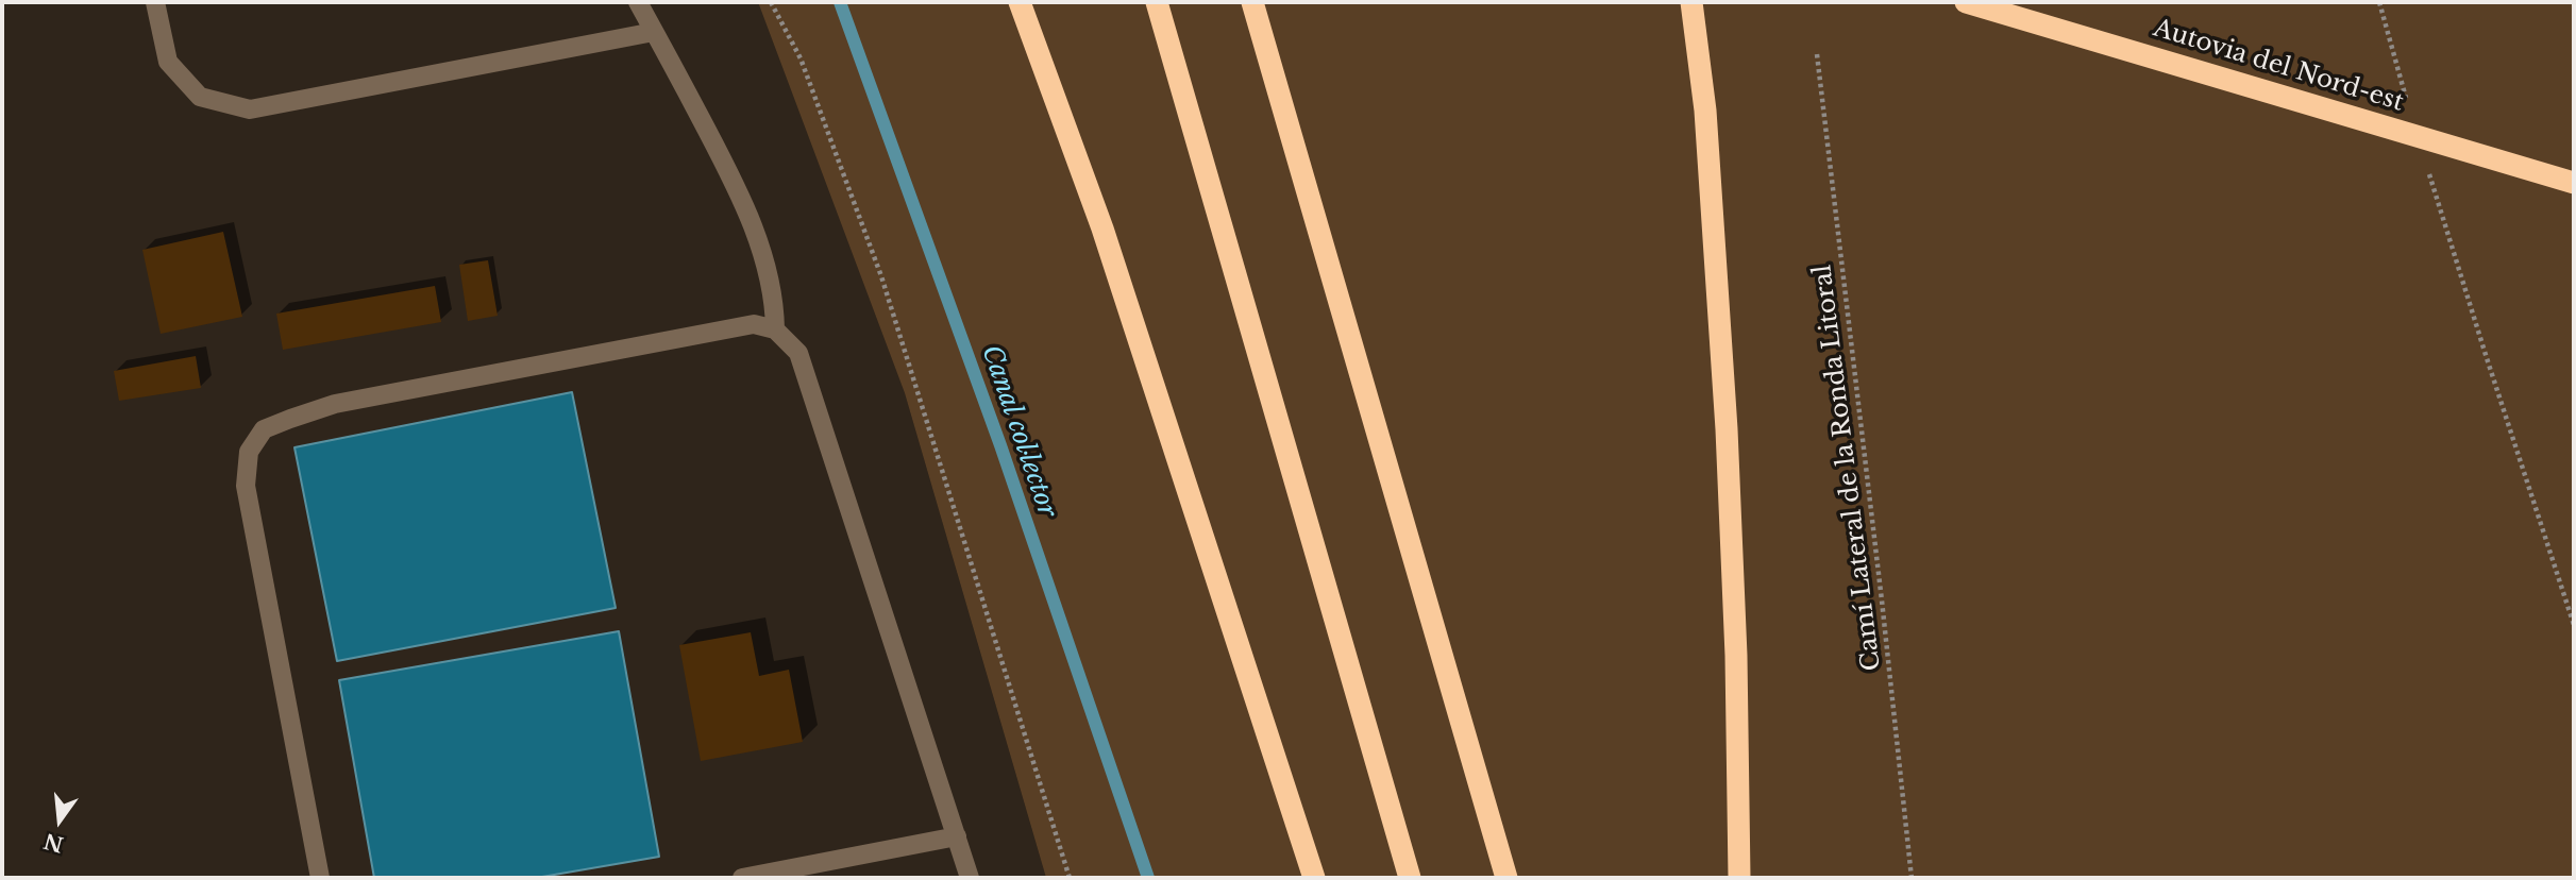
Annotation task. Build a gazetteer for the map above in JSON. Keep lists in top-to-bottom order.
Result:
{
  "streets": {
    "highway": ["Autovia del Nord-est"],
    "path": ["Camí Lateral de la Ronda Litoral"]
  },
  "water": ["Canal col·lector"],
  "north": "bottom"
}
